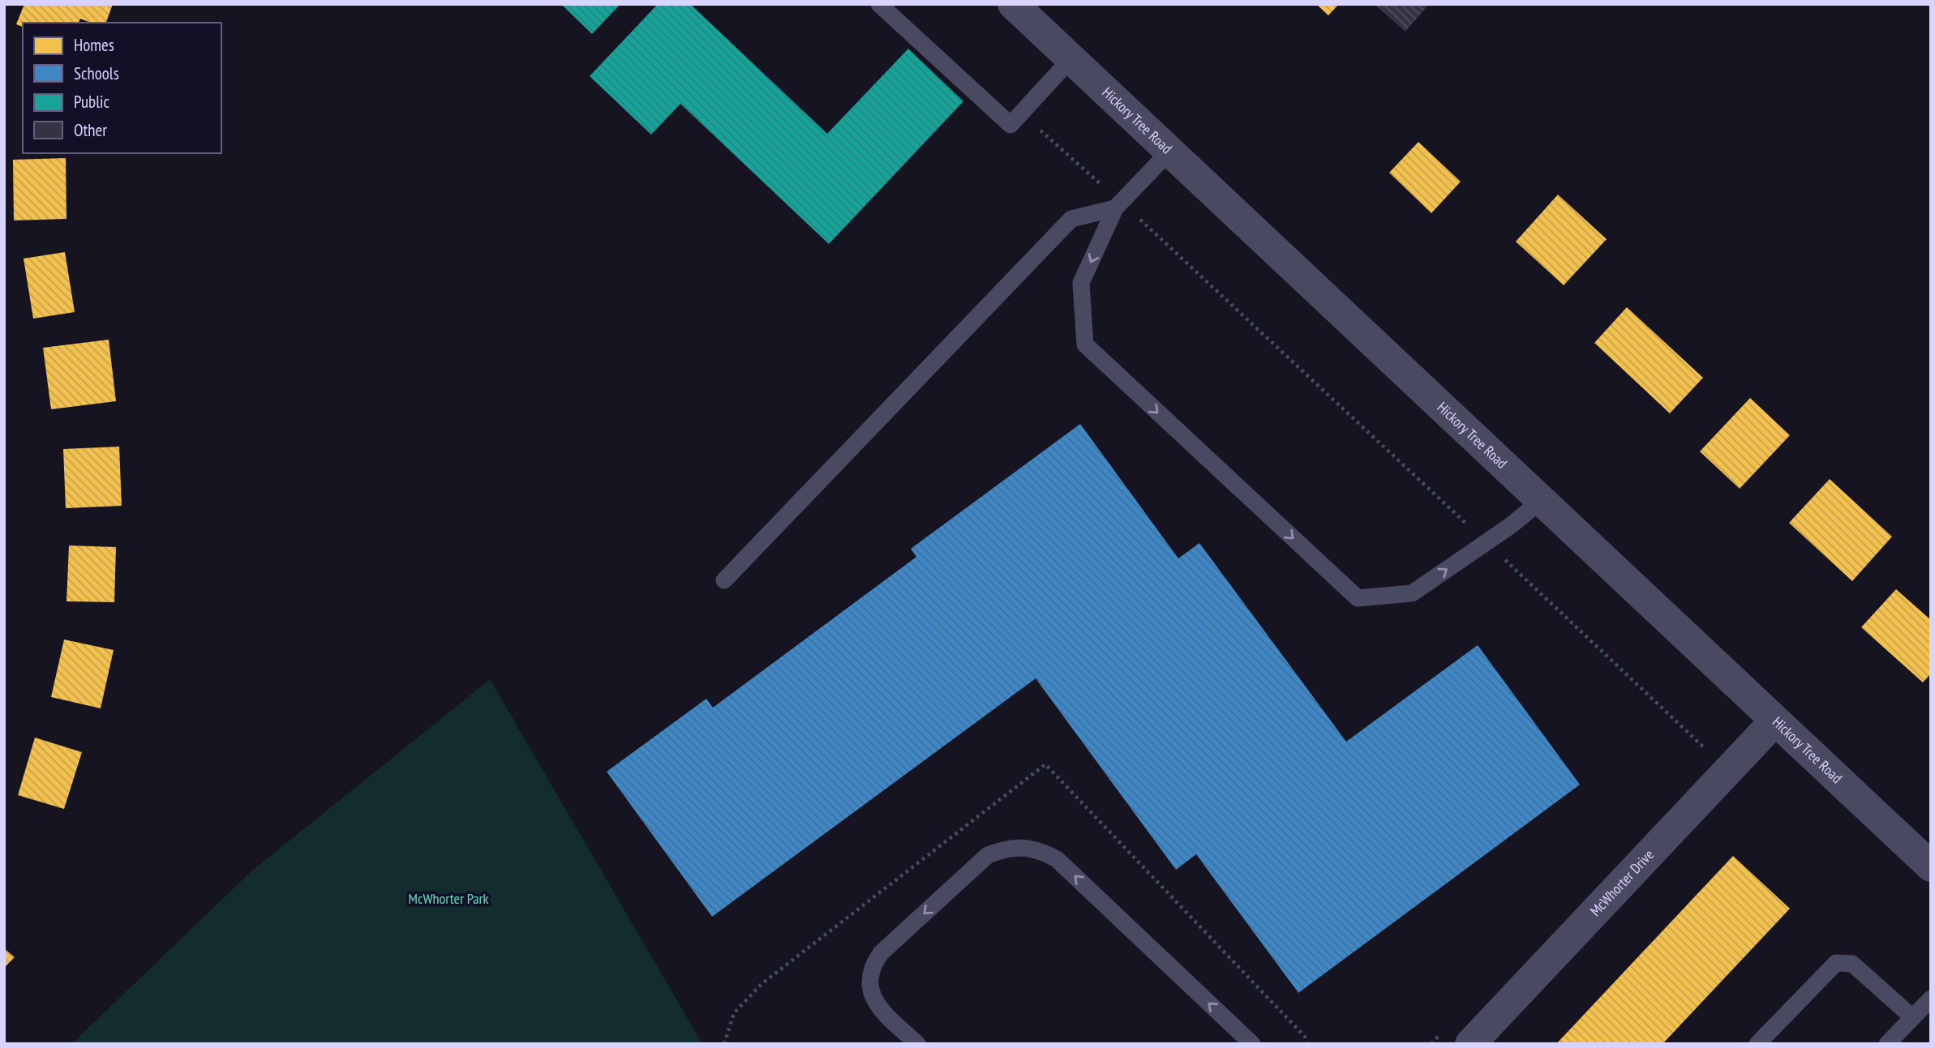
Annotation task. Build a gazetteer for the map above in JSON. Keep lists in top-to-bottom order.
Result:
{
  "streets": {
    "street": ["Hickory Tree Road", "McWhorter Drive"]
  },
  "crossings": [
    ["Hickory Tree Road", "McWhorter Drive"]
  ],
  "parks": ["McWhorter Park"],
  "legend": [
    "Homes",
    "Schools",
    "Public",
    "Other"
  ]
}
